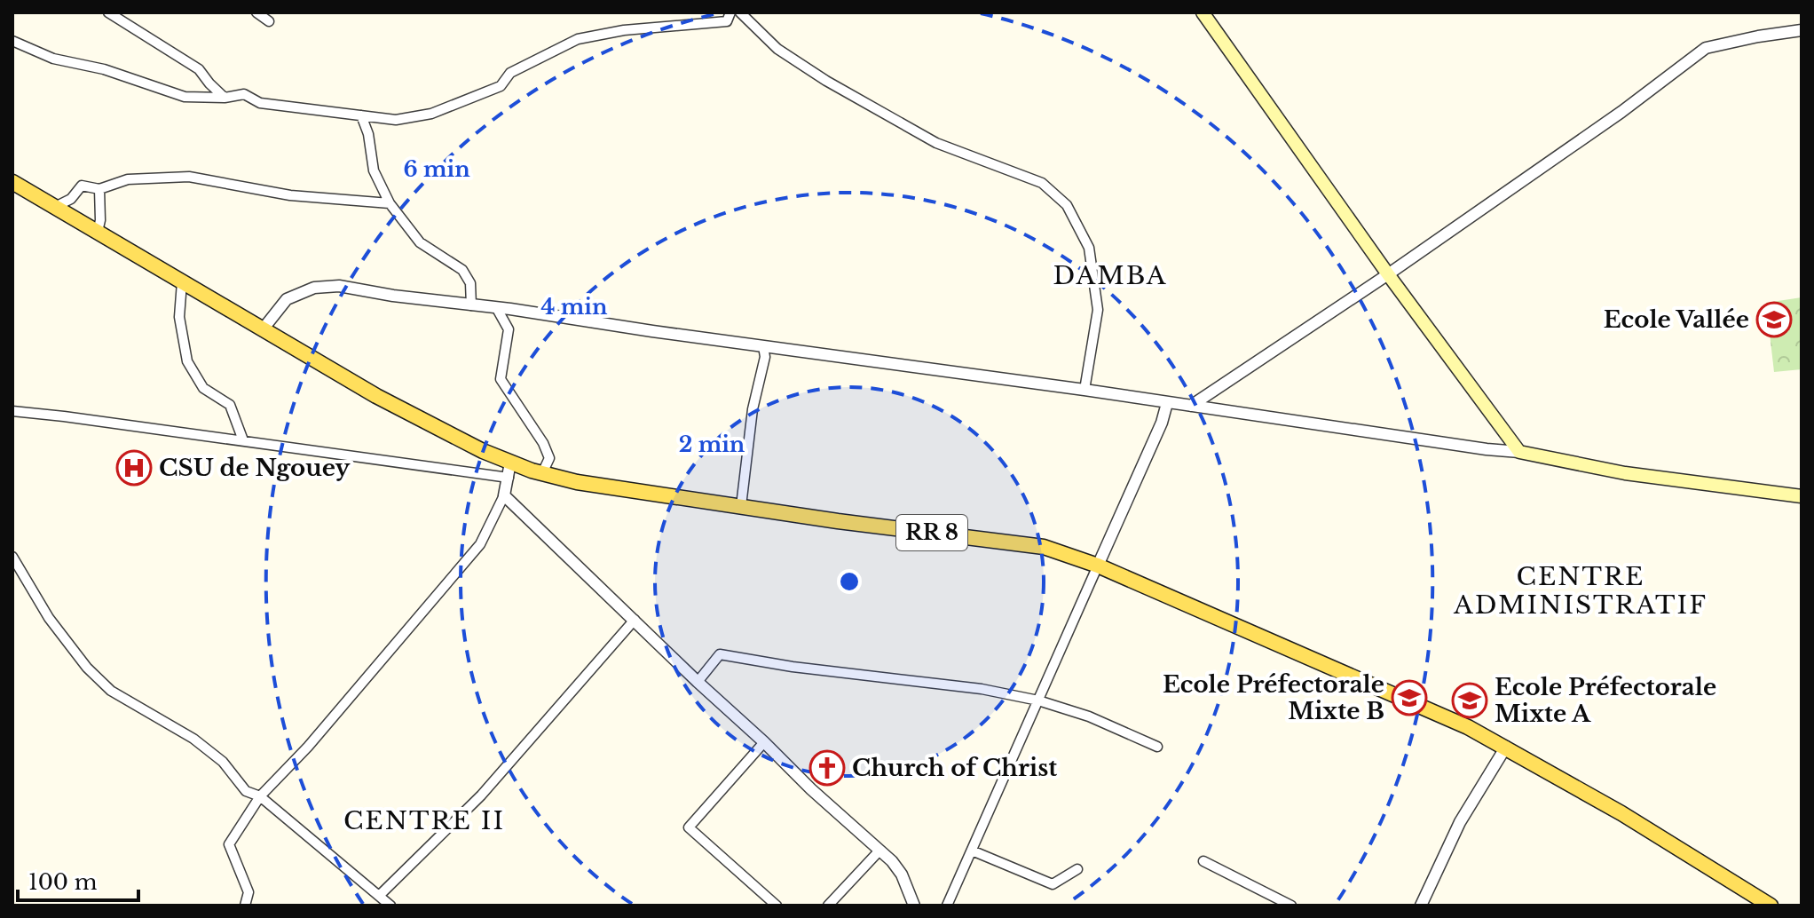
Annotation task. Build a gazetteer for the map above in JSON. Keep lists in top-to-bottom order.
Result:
{
  "streets": {
    "main road": ["RR 8"]
  },
  "districts": ["DAMBA", "CENTRE ADMINISTRATIF", "CENTRE II"],
  "places": {
    "school or university": ["Ecole Vallée", "Ecole Préfectorale Mixte B", "Ecole Préfectorale Mixte A"],
    "hospital": ["CSU de Ngouey"],
    "church": ["Church of Christ"]
  },
  "scale_bar": "100 m",
  "rings": ["6 min", "4 min", "2 min"]
}
